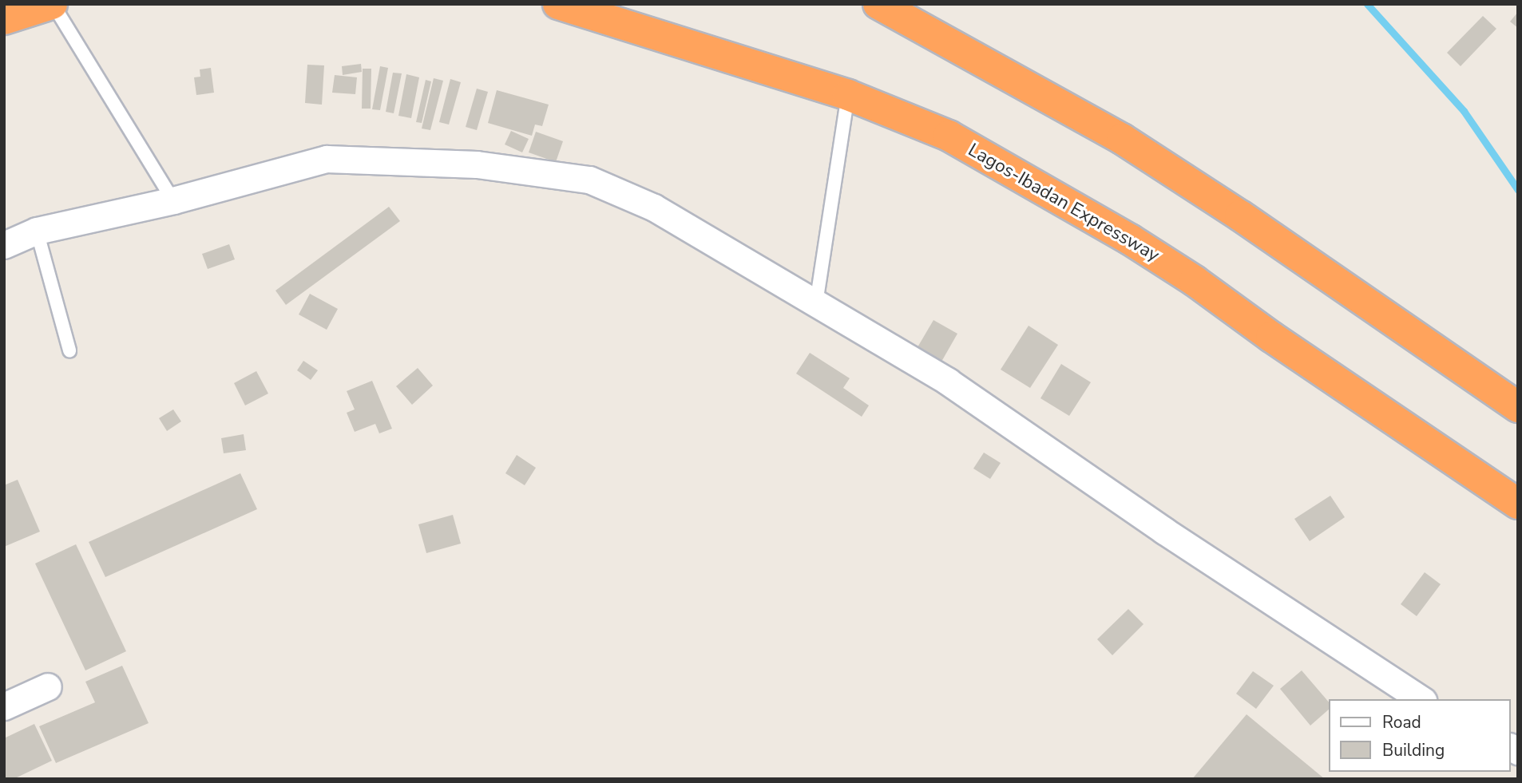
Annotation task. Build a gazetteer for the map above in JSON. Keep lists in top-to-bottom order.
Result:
{
  "streets": {
    "highway": ["Lagos-Ibadan Expressway"]
  },
  "legend": ["Road", "Building"]
}
